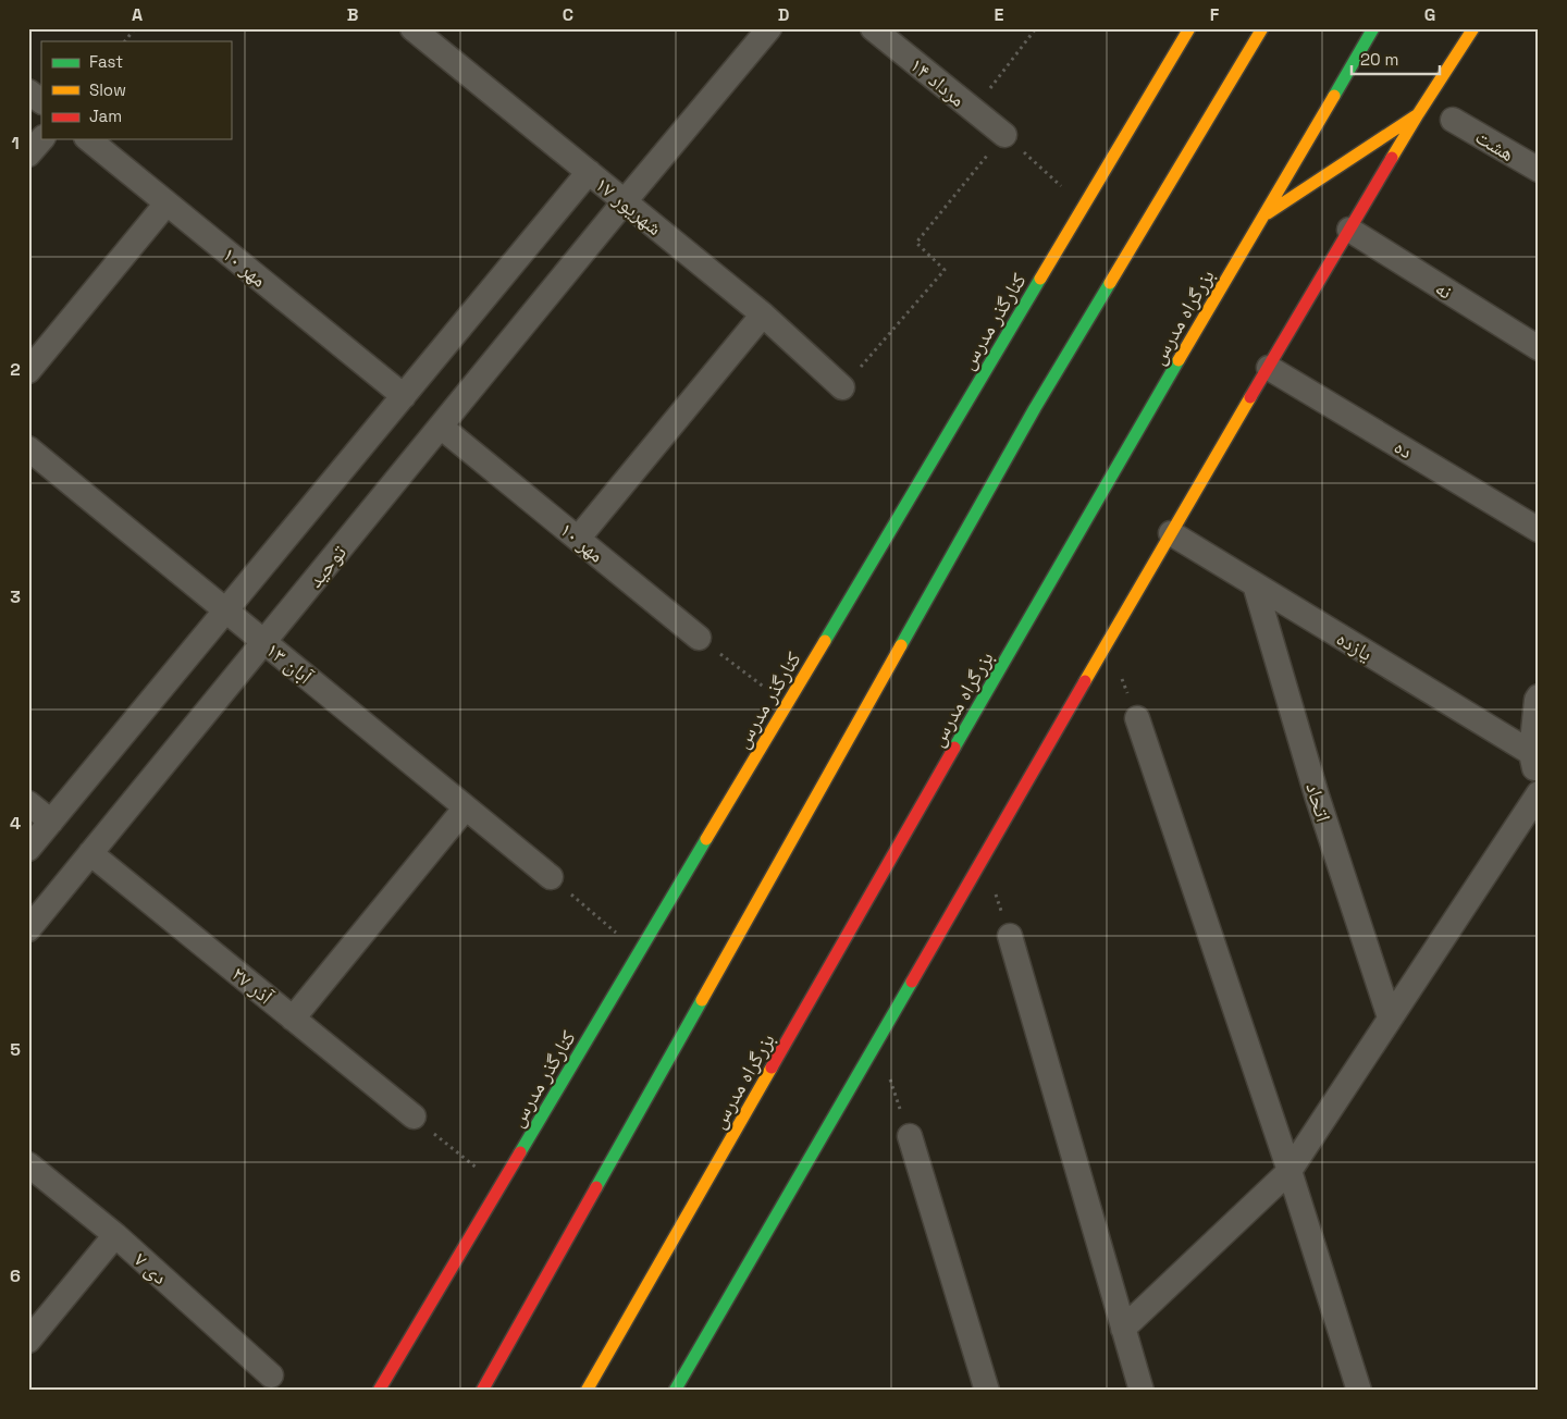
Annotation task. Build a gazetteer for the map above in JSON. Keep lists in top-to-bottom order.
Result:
{
  "streets": {
    "main road": ["بزرگراه مدرس", "کنارگذر مدرس"],
    "street": [
      "۱۴ مرداد",
      "هشت",
      "۱۷ شهریور",
      "۱۰ مهر",
      "نه",
      "ده",
      "توحید",
      "یازده",
      "۱۳ آبان",
      "اتحاد",
      "۲۷ آذر",
      "۷ دی"
    ]
  },
  "crossings": [
    ["۱۷ شهریور", "توحید"],
    ["۱۰ مهر", "توحید"],
    ["توحید", "۱۳ آبان"],
    ["توحید", "۲۷ آذر"],
    ["یازده", "اتحاد"]
  ],
  "legend": ["Fast", "Slow", "Jam"],
  "scale_bar": "20 m",
  "grid": {
    "columns": [
      "A",
      "B",
      "C",
      "D",
      "E",
      "F",
      "G"
    ],
    "rows": [
      "1",
      "2",
      "3",
      "4",
      "5",
      "6"
    ]
  }
}
